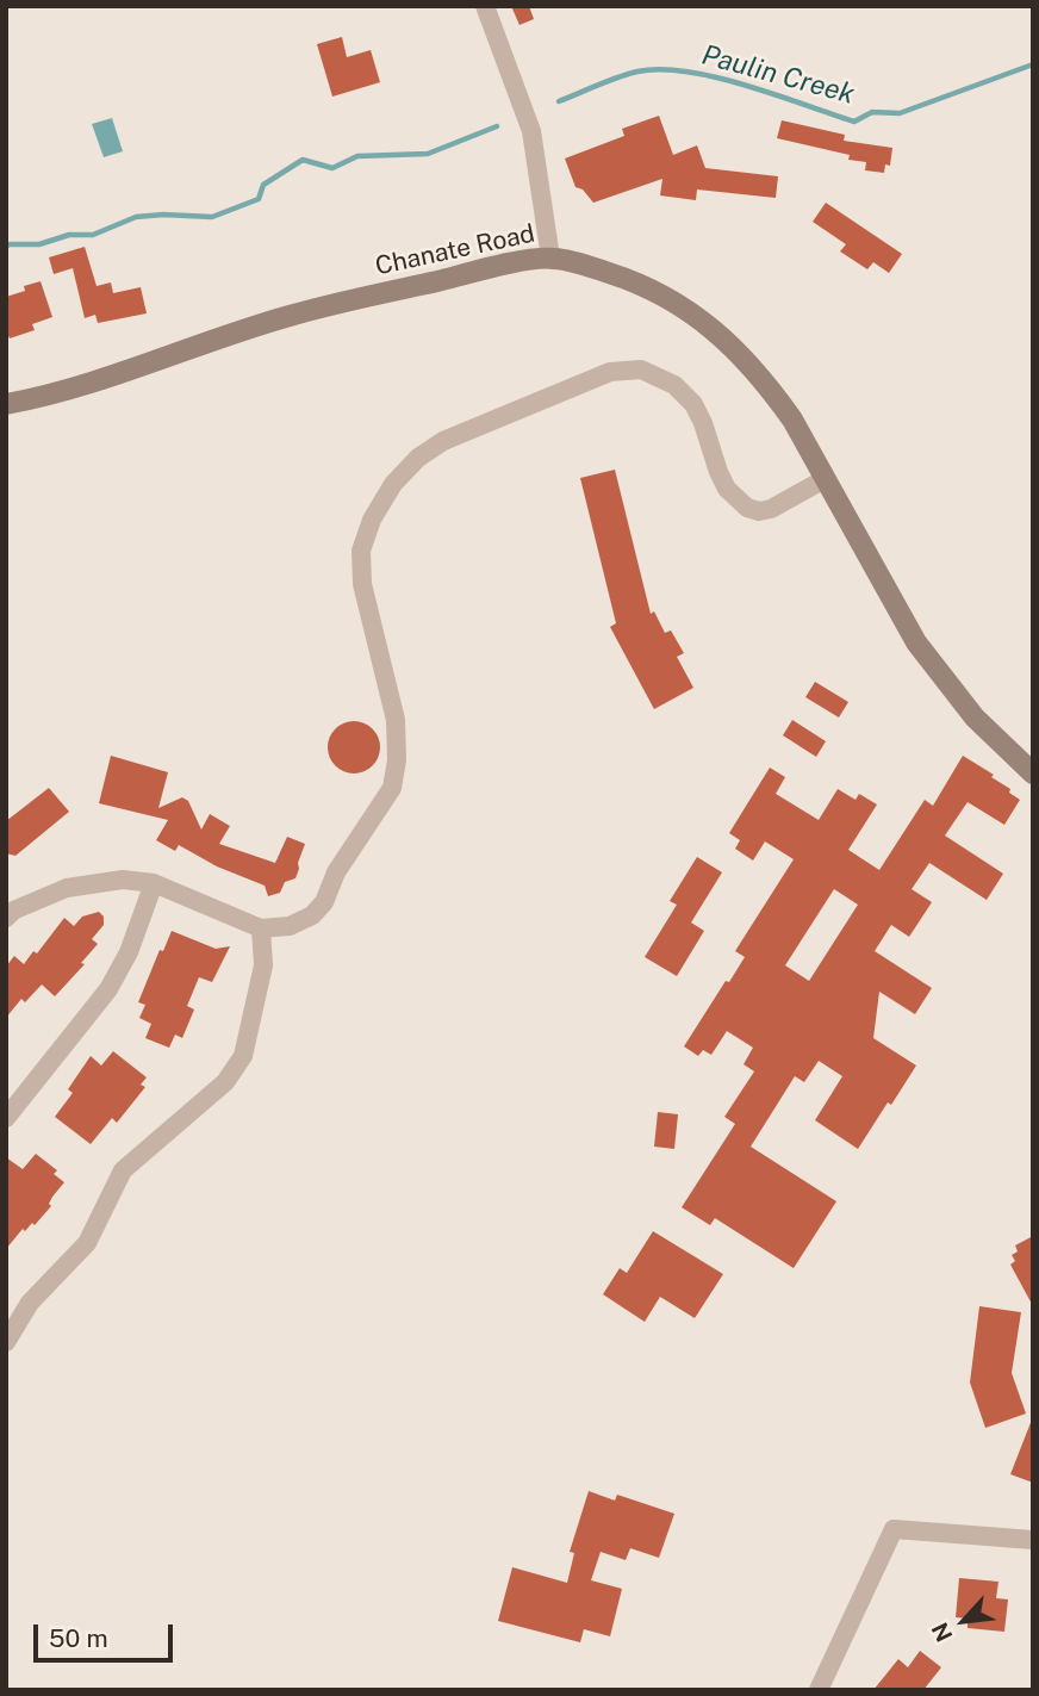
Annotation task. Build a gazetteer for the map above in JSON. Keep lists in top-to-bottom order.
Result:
{
  "streets": {
    "street": ["Chanate Road"]
  },
  "water": ["Paulin Creek"],
  "scale_bar": "50 m",
  "north": "bottom left"
}
